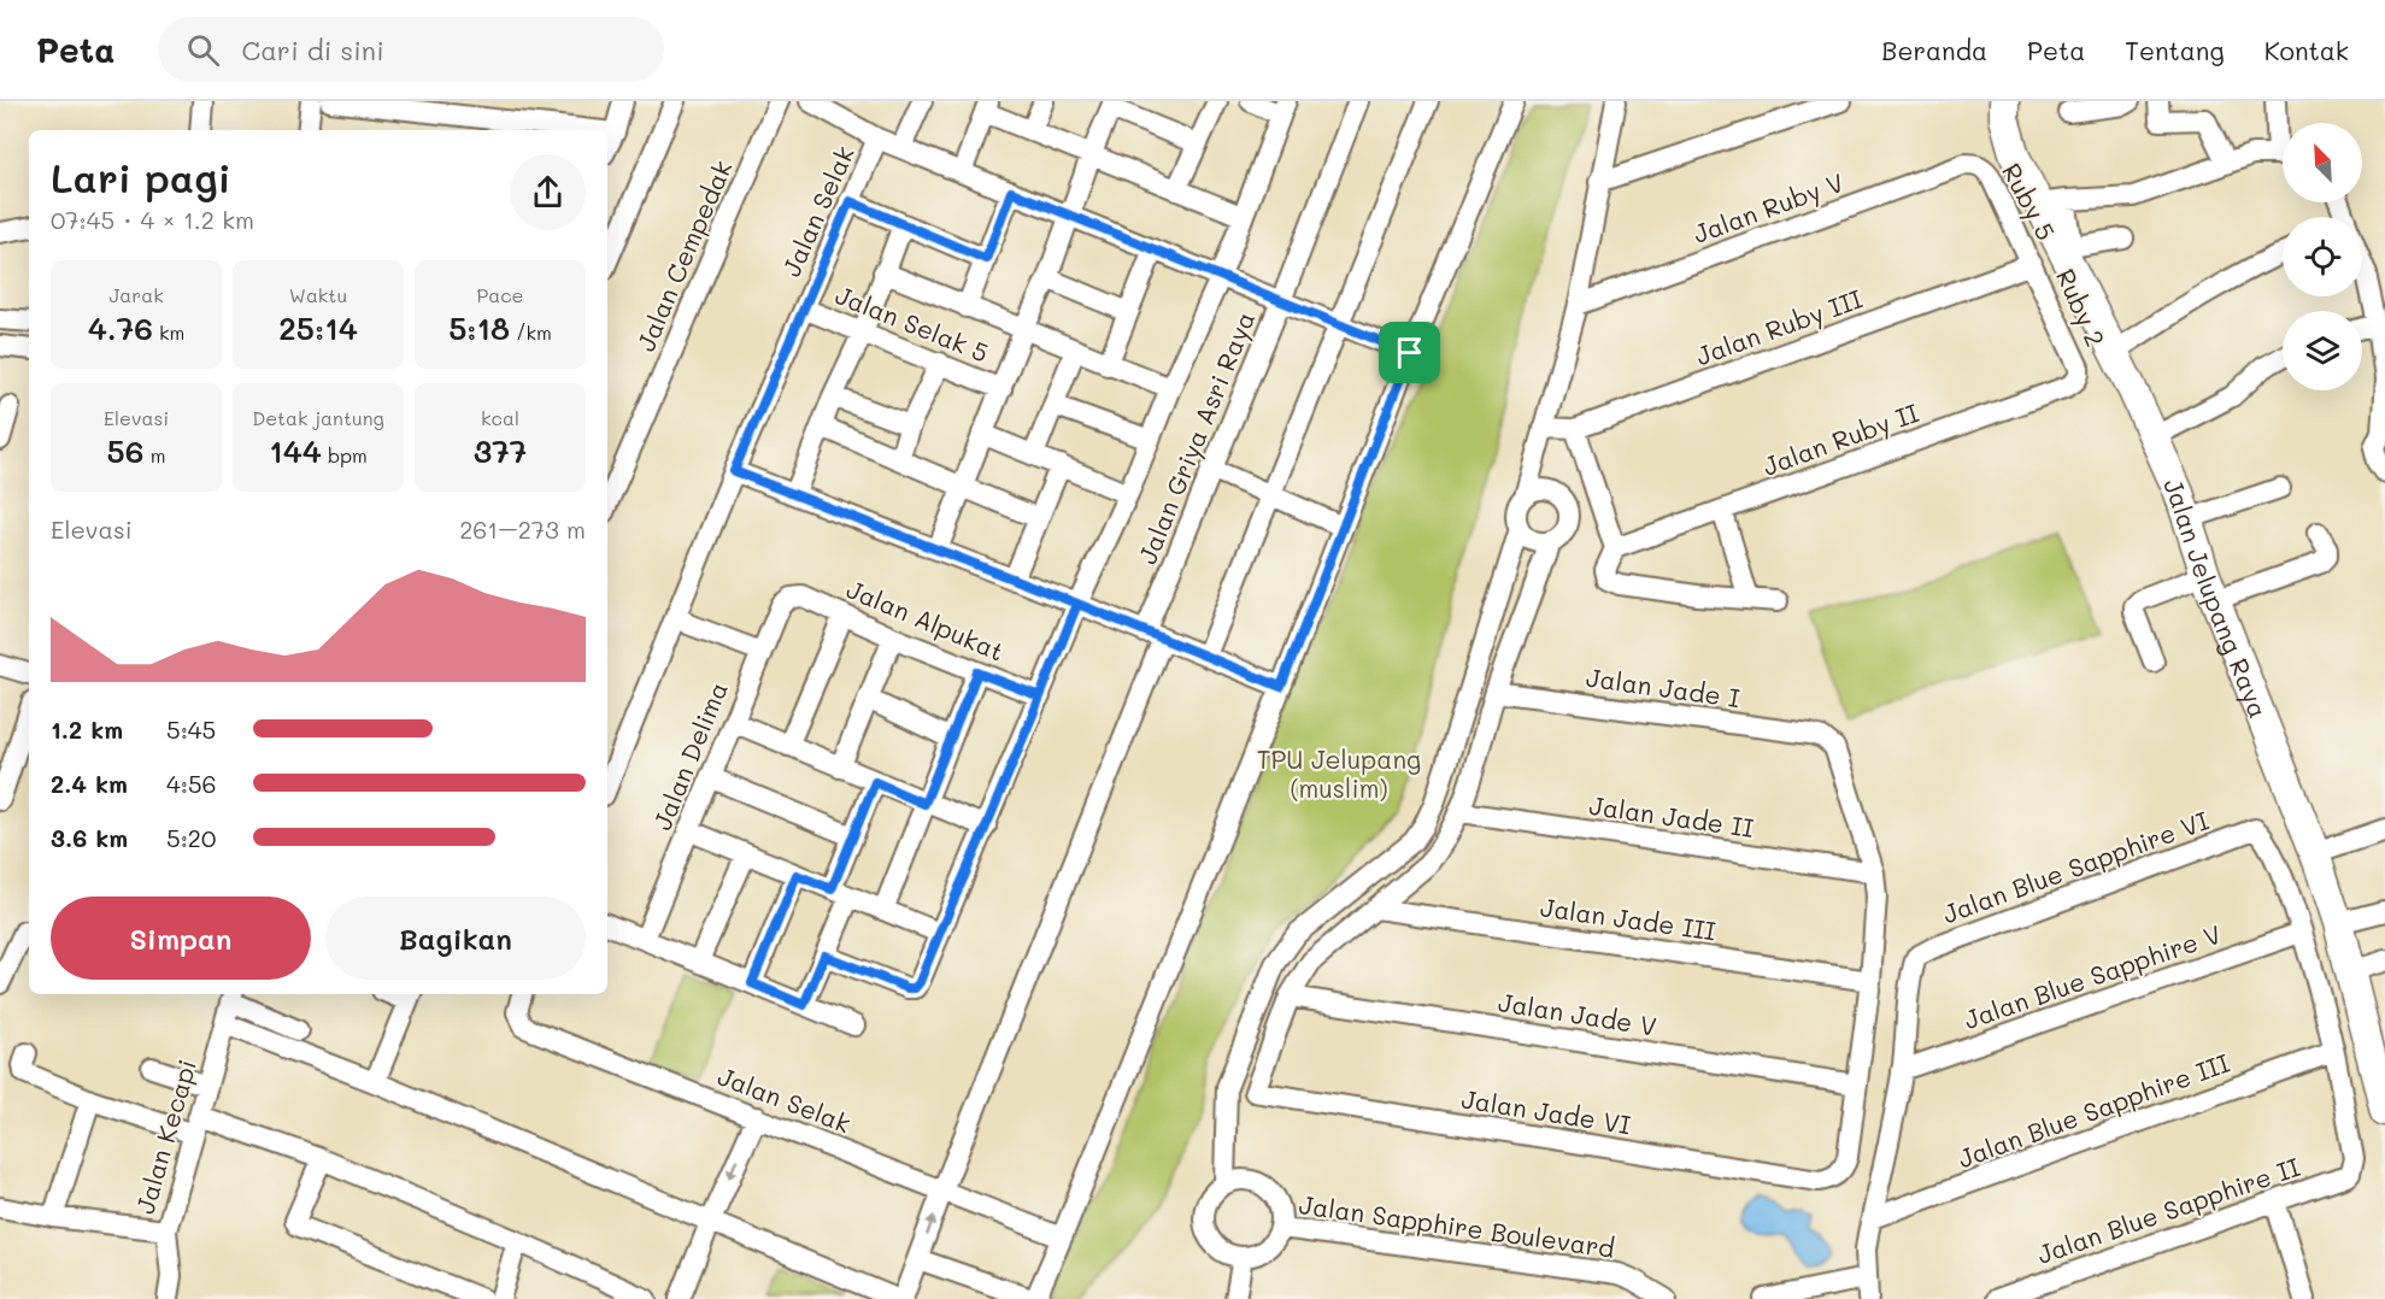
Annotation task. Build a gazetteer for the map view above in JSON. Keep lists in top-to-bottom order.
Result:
{
  "streets": {
    "street": [
      "Ruby 5",
      "Jalan Ruby V",
      "Jalan Selak",
      "Jalan Cempedak",
      "Ruby 2",
      "Jalan Selak 5",
      "Jalan Ruby III",
      "Jalan Griya Asri Raya",
      "Jalan Ruby II",
      "Jalan Jelupang Raya",
      "Jalan Alpukat",
      "Jalan Jade I",
      "Jalan Delima",
      "Jalan Jade II",
      "Jalan Blue Sapphire VI",
      "Jalan Jade III",
      "Jalan Blue Sapphire V",
      "Jalan Jade V",
      "Jalan Blue Sapphire III",
      "Jalan Jade VI",
      "Jalan Kecapi",
      "Jalan Blue Sapphire II",
      "Jalan Sapphire Boulevard"
    ]
  },
  "crossings": [
    ["Ruby 5", "Jalan Ruby V"],
    ["Ruby 5", "Ruby 2"],
    ["Ruby 5", "Jalan Ruby III"],
    ["Jalan Selak", "Jalan Selak 5"],
    ["Jalan Selak", "Jalan Griya Asri Raya"],
    ["Ruby 2", "Jalan Ruby III"],
    ["Ruby 2", "Jalan Ruby II"],
    ["Jalan Alpukat", "Jalan Delima"],
    ["Jalan Jade I", "Jalan Jade II"],
    ["Jalan Blue Sapphire VI", "Jalan Blue Sapphire V"],
    ["Jalan Jade V", "Jalan Jade VI"],
    ["Jalan Blue Sapphire III", "Jalan Blue Sapphire II"]
  ],
  "parks": ["TPU Jelupang (muslim)"],
  "north": "top left",
  "page": {
    "header": "Peta",
    "search": "Cari di sini",
    "nav": [
      "Beranda",
      "Peta",
      "Tentang",
      "Kontak"
    ],
    "heading": ["Lari pagi", "07:45 · 4 × 1.2 km"],
    "stats": [
      ["Jarak", "4.76 km"],
      ["Waktu", "25:14"],
      ["Pace", "5:18 /km"],
      ["Elevasi", "56 m"],
      ["Detak jantung", "144 bpm"],
      ["kcal", "377"]
    ],
    "chart": ["Elevasi", "261–273 m"],
    "list": [
      {
        "name": "1.2 km",
        "note": "5:45"
      },
      {
        "name": "2.4 km",
        "note": "4:56"
      },
      {
        "name": "3.6 km",
        "note": "5:20"
      }
    ],
    "buttons": ["Simpan", "Bagikan"]
  }
}
